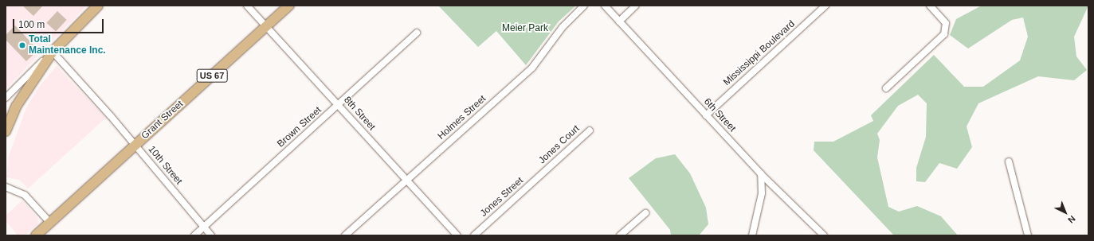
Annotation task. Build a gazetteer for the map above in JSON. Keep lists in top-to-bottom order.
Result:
{
  "streets": {
    "main road": ["US 67", "Grant Street"],
    "street": [
      "Mississippi Boulevard",
      "8th Street",
      "6th Street",
      "Holmes Street",
      "Brown Street",
      "Jones Court",
      "10th Street",
      "Jones Street"
    ]
  },
  "crossings": [
    ["Mississippi Boulevard", "6th Street"],
    ["8th Street", "Holmes Street"],
    ["8th Street", "Grant Street"],
    ["8th Street", "Brown Street"],
    ["Grant Street", "10th Street"],
    ["Brown Street", "10th Street"],
    ["Jones Court", "Jones Street"]
  ],
  "parks": ["Meier Park"],
  "places": ["Total Maintenance Inc."],
  "scale_bar": "100 m",
  "north": "bottom right"
}
